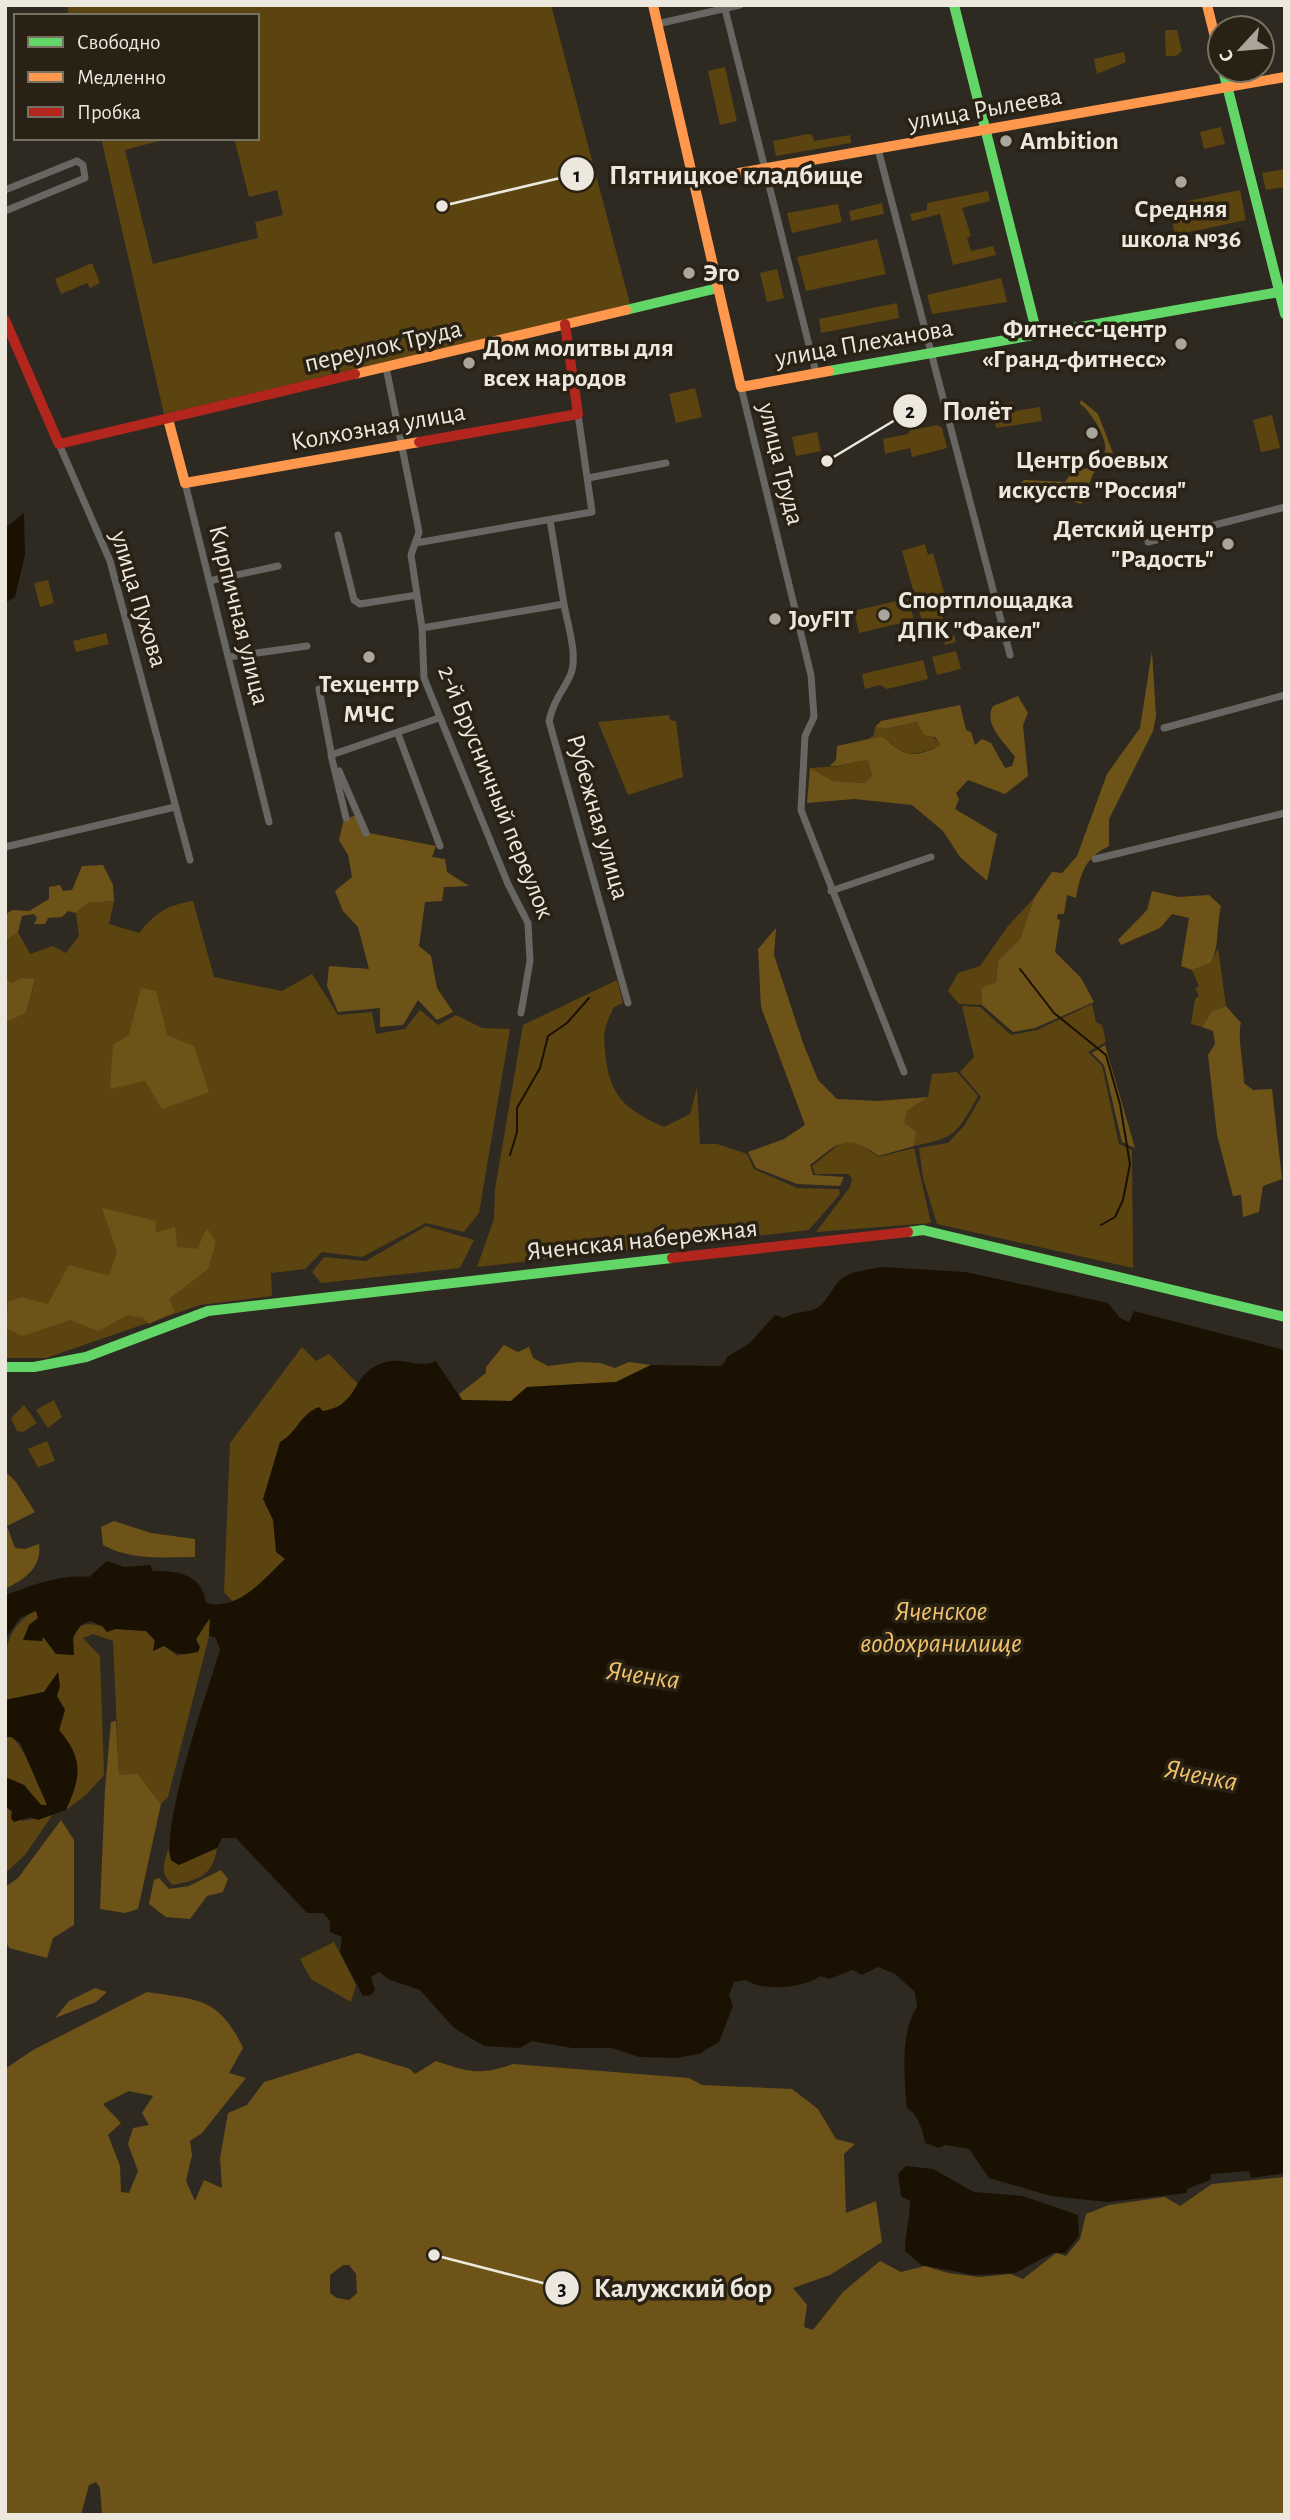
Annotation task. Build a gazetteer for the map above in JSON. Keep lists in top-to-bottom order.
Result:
{
  "streets": {
    "street": [
      "улица Рылеева",
      "улица Плеханова",
      "переулок Труда",
      "Колхозная улица",
      "улица Труда",
      "улица Пухова",
      "Кирпичная улица",
      "2-й Брусничный переулок",
      "Рубежная улица",
      "Яченская набережная"
    ]
  },
  "crossings": [
    ["улица Рылеева", "улица Труда"],
    ["улица Плеханова", "улица Труда"],
    ["переулок Труда", "улица Труда"],
    ["переулок Труда", "улица Пухова"],
    ["переулок Труда", "Кирпичная улица"],
    ["переулок Труда", "2-й Брусничный переулок"],
    ["Колхозная улица", "Кирпичная улица"],
    ["Колхозная улица", "2-й Брусничный переулок"]
  ],
  "water": ["Яченское водохранилище", "Яченка"],
  "places": [
    "Ambition",
    "Средняя школа №36",
    "Пятницкое кладбище",
    "Эго",
    "Фитнесс-центр «Гранд-фитнесс»",
    "Дом молитвы для всех народов",
    "Центр боевых искусств \"Россия\"",
    "Полёт",
    "Детский центр \"Радость\"",
    "Спортплощадка ДПК \"Факел\"",
    "JoyFIT",
    "Техцентр МЧС",
    "Калужский бор"
  ],
  "legend": ["Свободно", "Медленно", "Пробка"],
  "north": "bottom left"
}
